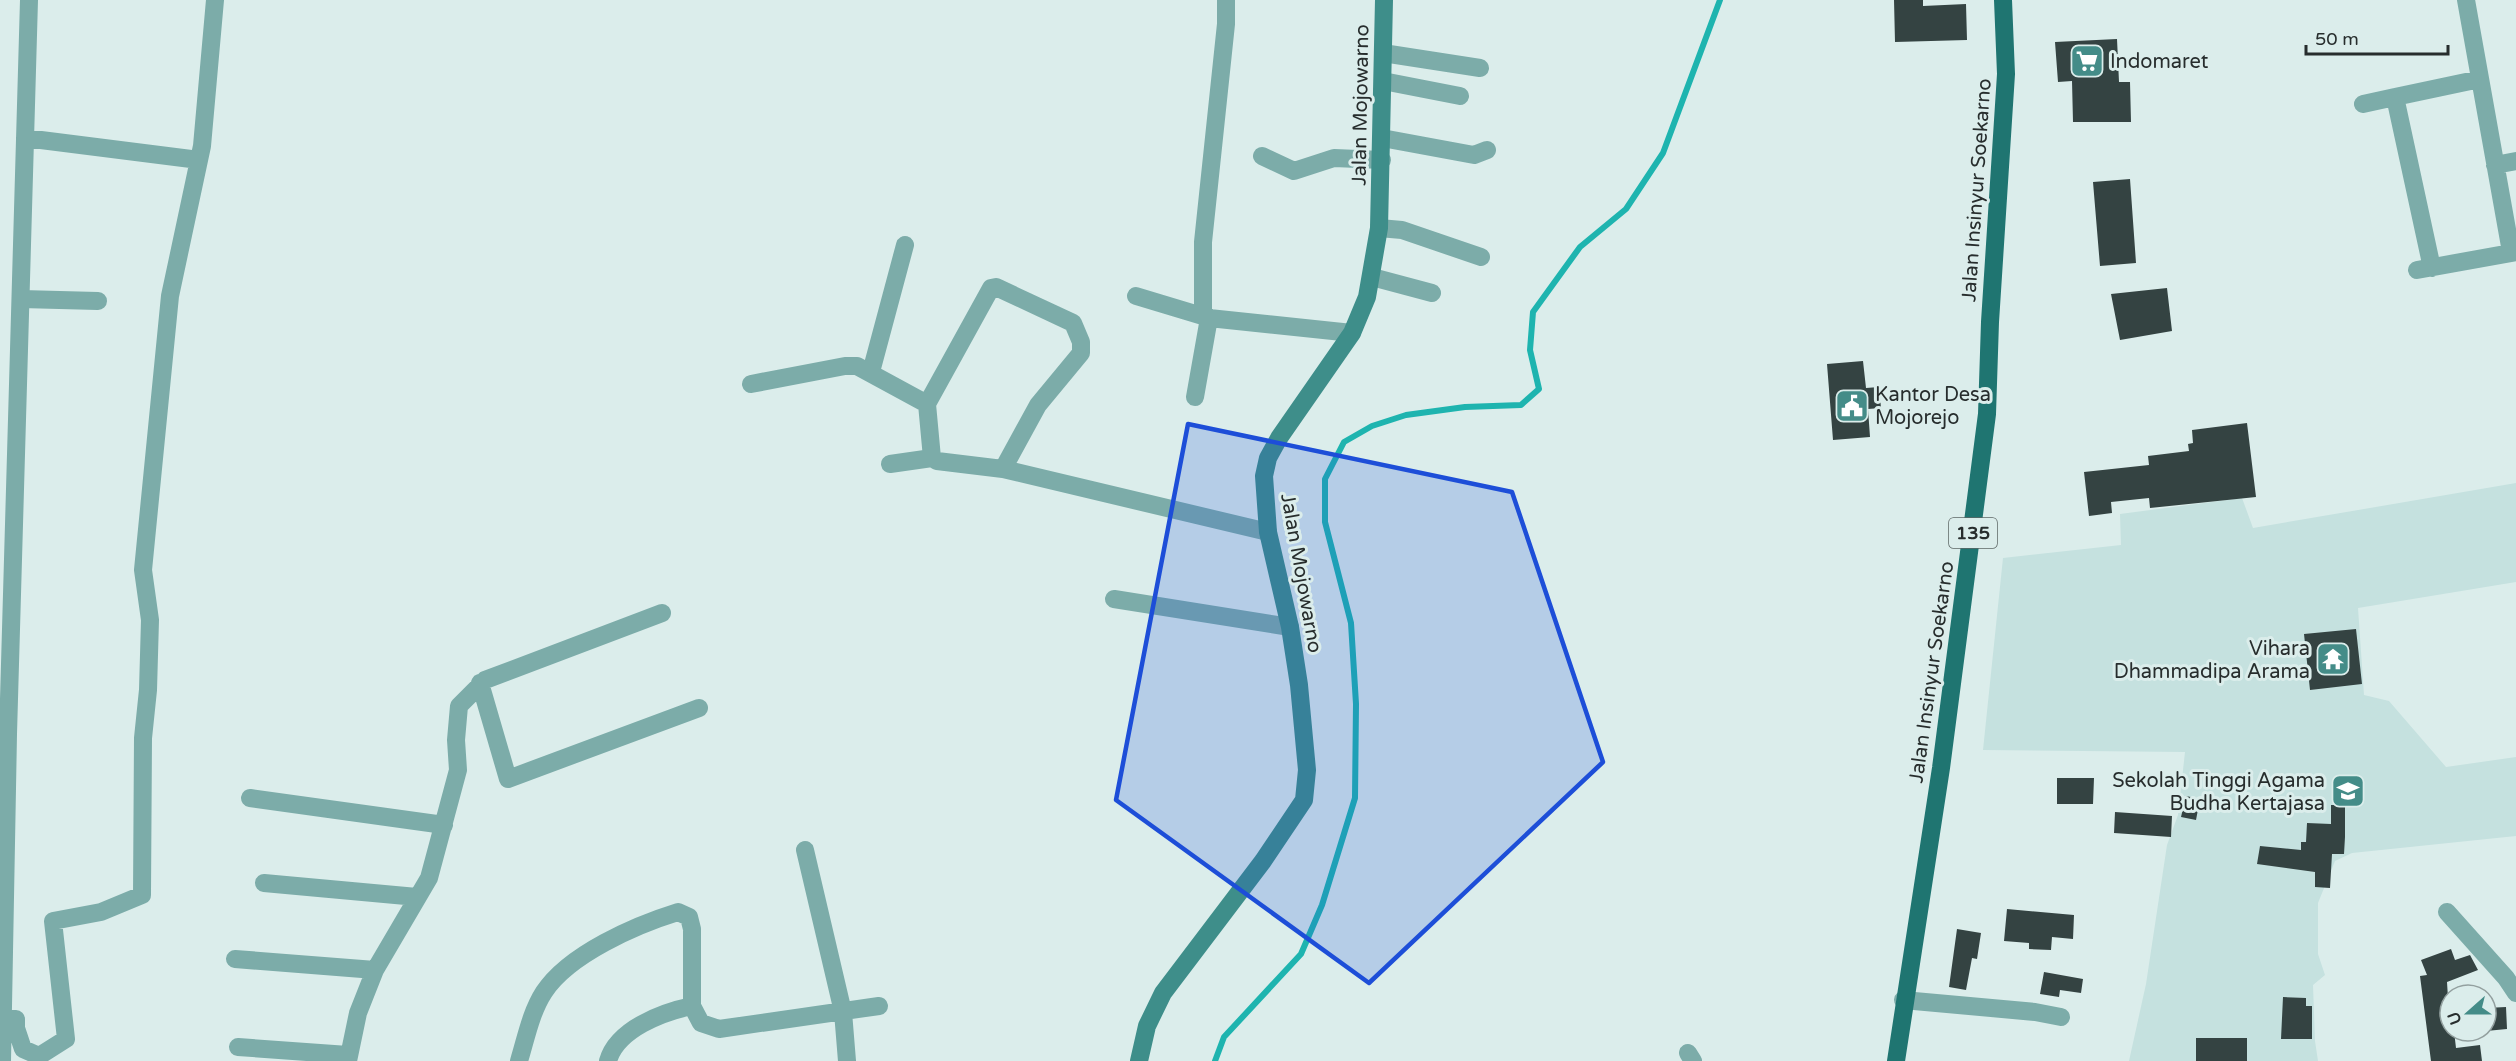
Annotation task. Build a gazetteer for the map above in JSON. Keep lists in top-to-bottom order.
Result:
{
  "streets": {
    "main road": ["Jalan Insinyur Soekarno", "135"],
    "street": ["Jalan Mojowarno"]
  },
  "places": {
    "supermarket": ["Indomaret"],
    "public building": ["Kantor Desa Mojorejo"],
    "temple": ["Vihara Dhammadipa Arama"],
    "school or university": ["Sekolah Tinggi Agama Budha Kertajasa"]
  },
  "scale_bar": "50 m",
  "north": "left"
}
